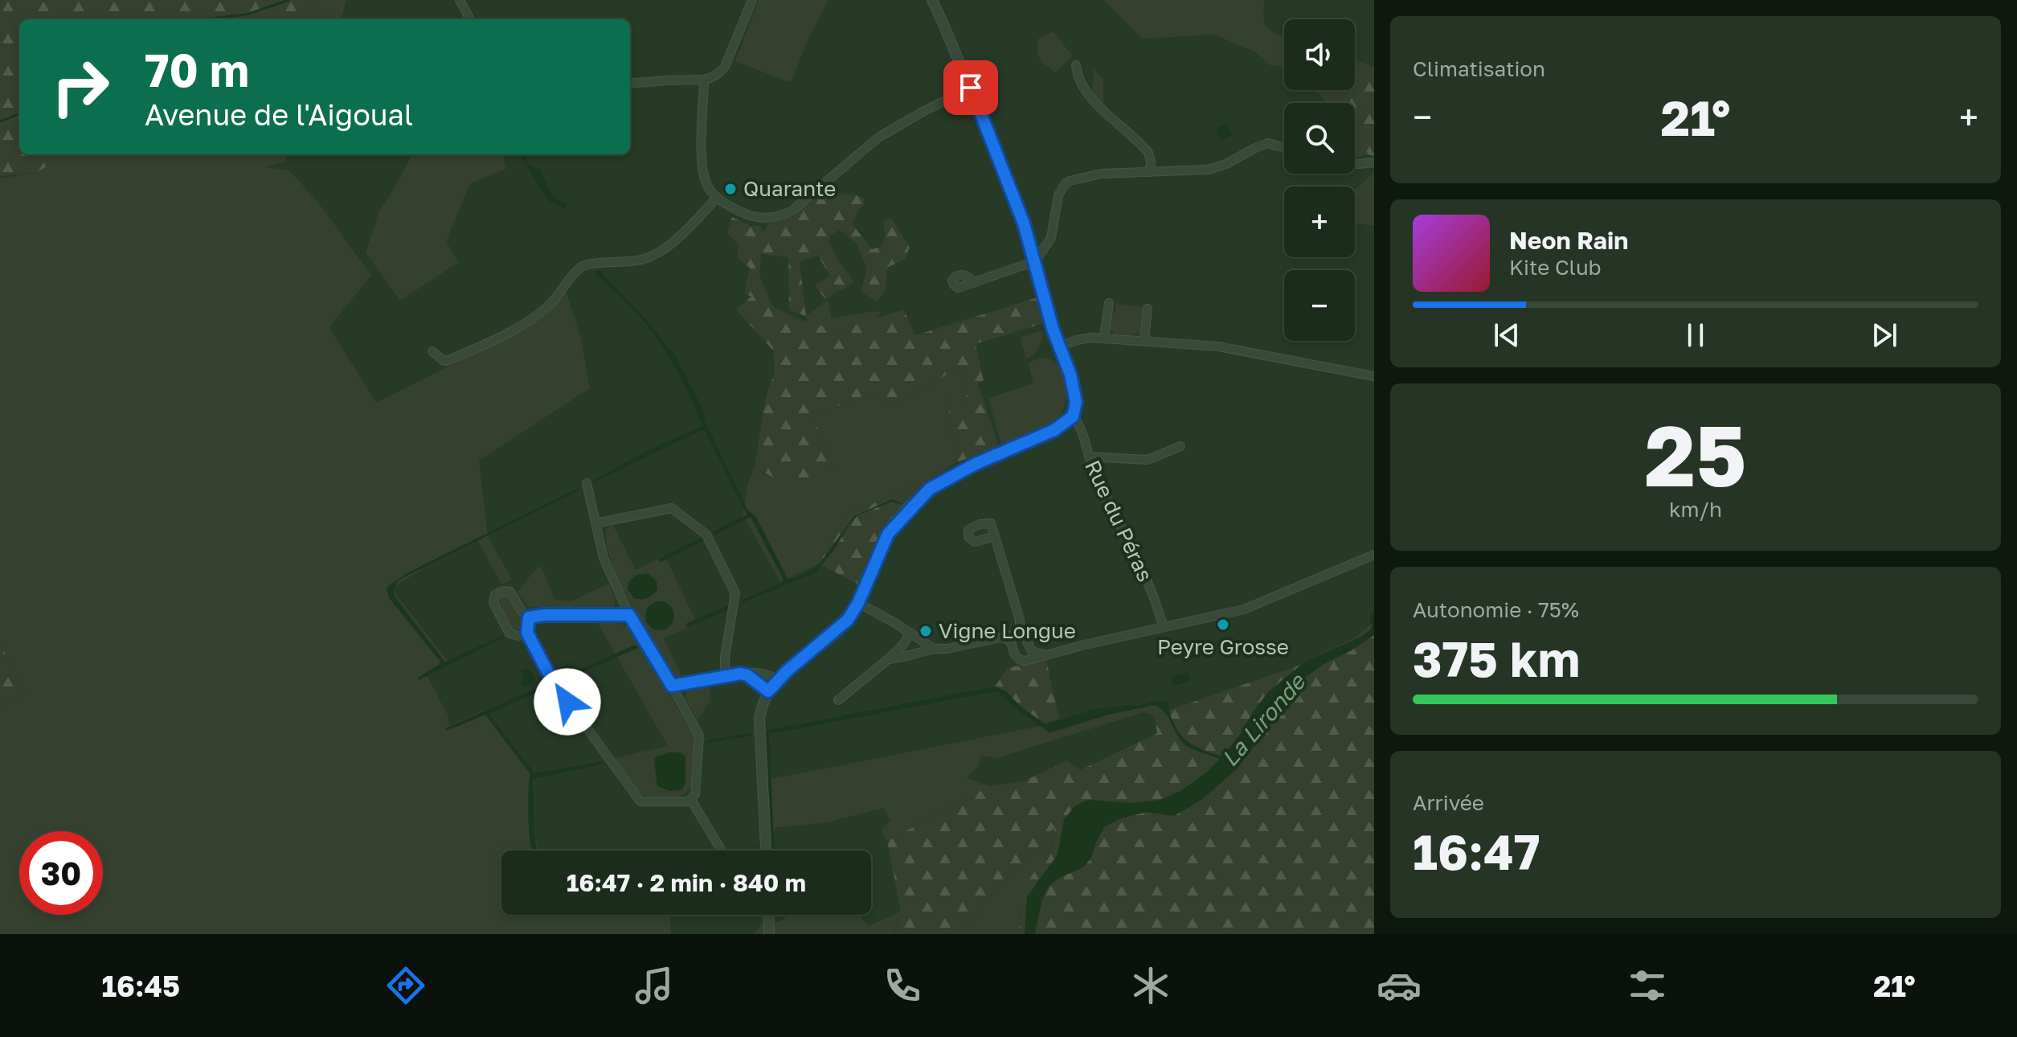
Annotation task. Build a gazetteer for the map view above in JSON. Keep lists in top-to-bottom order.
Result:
{
  "streets": {
    "street": ["Rue du Péras"]
  },
  "water": ["La Lironde"],
  "places": ["Quarante", "Peyre Grosse", "Vigne Longue"],
  "page": {
    "tile": [
      "Climatisation",
      ["25", "km/h"],
      ["Autonomie · 75%", "375 km"],
      ["Arrivée", "16:47"]
    ],
    "map_buttons": ["+", "−"],
    "turn": ["70 m", "Avenue de l'Aigoual"],
    "heat": ["−", "21°", "+"],
    "song": ["Neon Rain", "Kite Club"],
    "limit": "30",
    "trip": "16:47 · 2 min · 840 m",
    "tabs": ["16:45", "21°"]
  }
}
